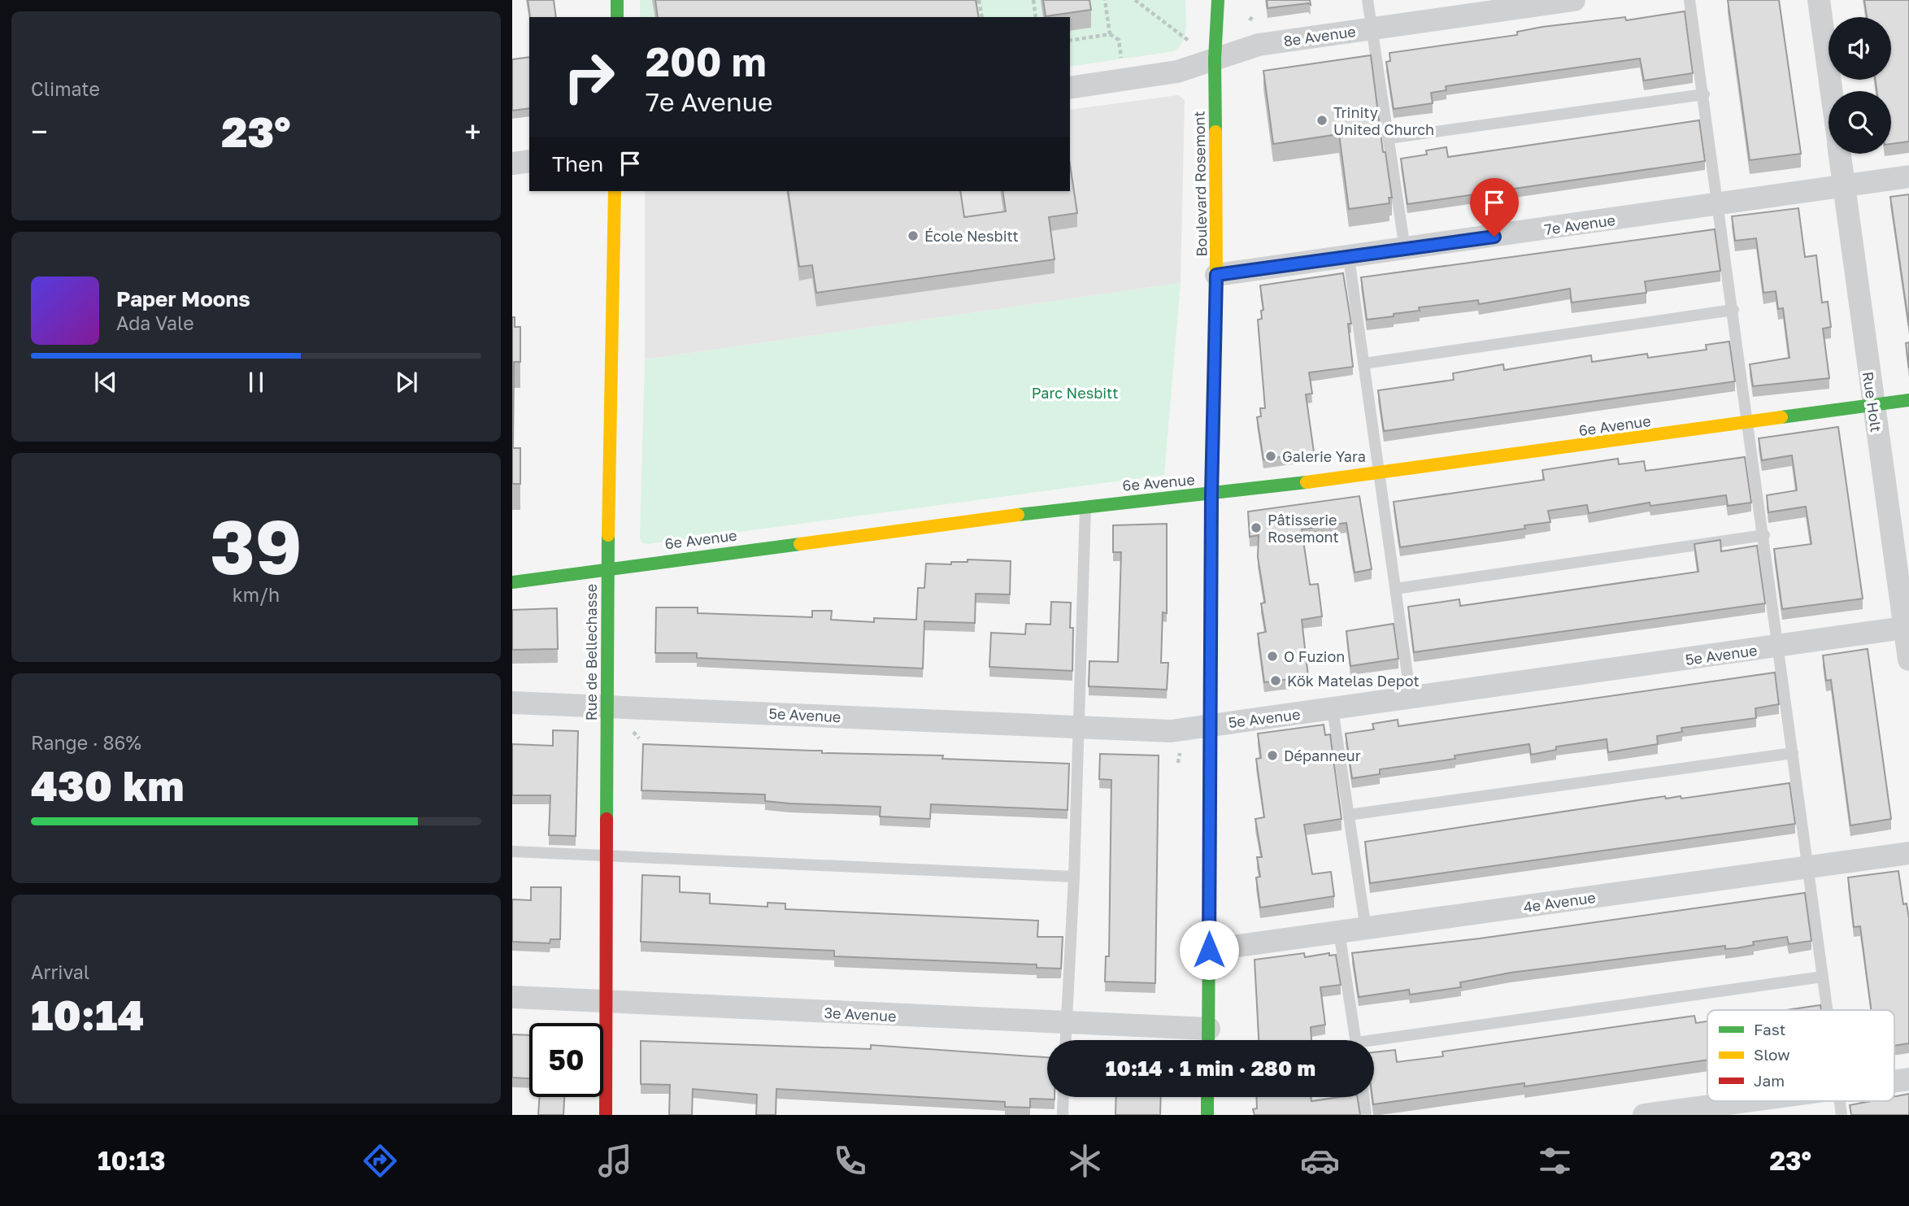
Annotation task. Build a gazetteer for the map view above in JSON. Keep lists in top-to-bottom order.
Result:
{
  "streets": {
    "street": [
      "8e Avenue",
      "Boulevard Rosemont",
      "7e Avenue",
      "Rue Holt",
      "6e Avenue",
      "Rue de Bellechasse",
      "5e Avenue",
      "4e Avenue",
      "3e Avenue"
    ]
  },
  "crossings": [
    ["8e Avenue", "Boulevard Rosemont"],
    ["Boulevard Rosemont", "7e Avenue"],
    ["Boulevard Rosemont", "6e Avenue"],
    ["Boulevard Rosemont", "5e Avenue"],
    ["Boulevard Rosemont", "4e Avenue"],
    ["Boulevard Rosemont", "3e Avenue"],
    ["7e Avenue", "Rue Holt"],
    ["Rue Holt", "6e Avenue"],
    ["Rue Holt", "5e Avenue"],
    ["6e Avenue", "Rue de Bellechasse"],
    ["Rue de Bellechasse", "5e Avenue"],
    ["Rue de Bellechasse", "3e Avenue"]
  ],
  "parks": ["Parc Nesbitt"],
  "places": [
    "Trinity United Church",
    "École Nesbitt",
    "Galerie Yara",
    "Pâtisserie Rosemont",
    "O Fuzion",
    "Kök Matelas Depot",
    "Dépanneur"
  ],
  "legend": ["Fast", "Slow", "Jam"],
  "page": {
    "tile": [
      "Climate",
      ["39", "km/h"],
      ["Range · 86%", "430 km"],
      ["Arrival", "10:14"]
    ],
    "turn": ["200 m", "7e Avenue"],
    "heat": ["−", "23°", "+"],
    "then": "Then",
    "song": ["Paper Moons", "Ada Vale"],
    "limit": "50",
    "trip": "10:14 · 1 min · 280 m",
    "tabs": ["10:13", "23°"]
  }
}
